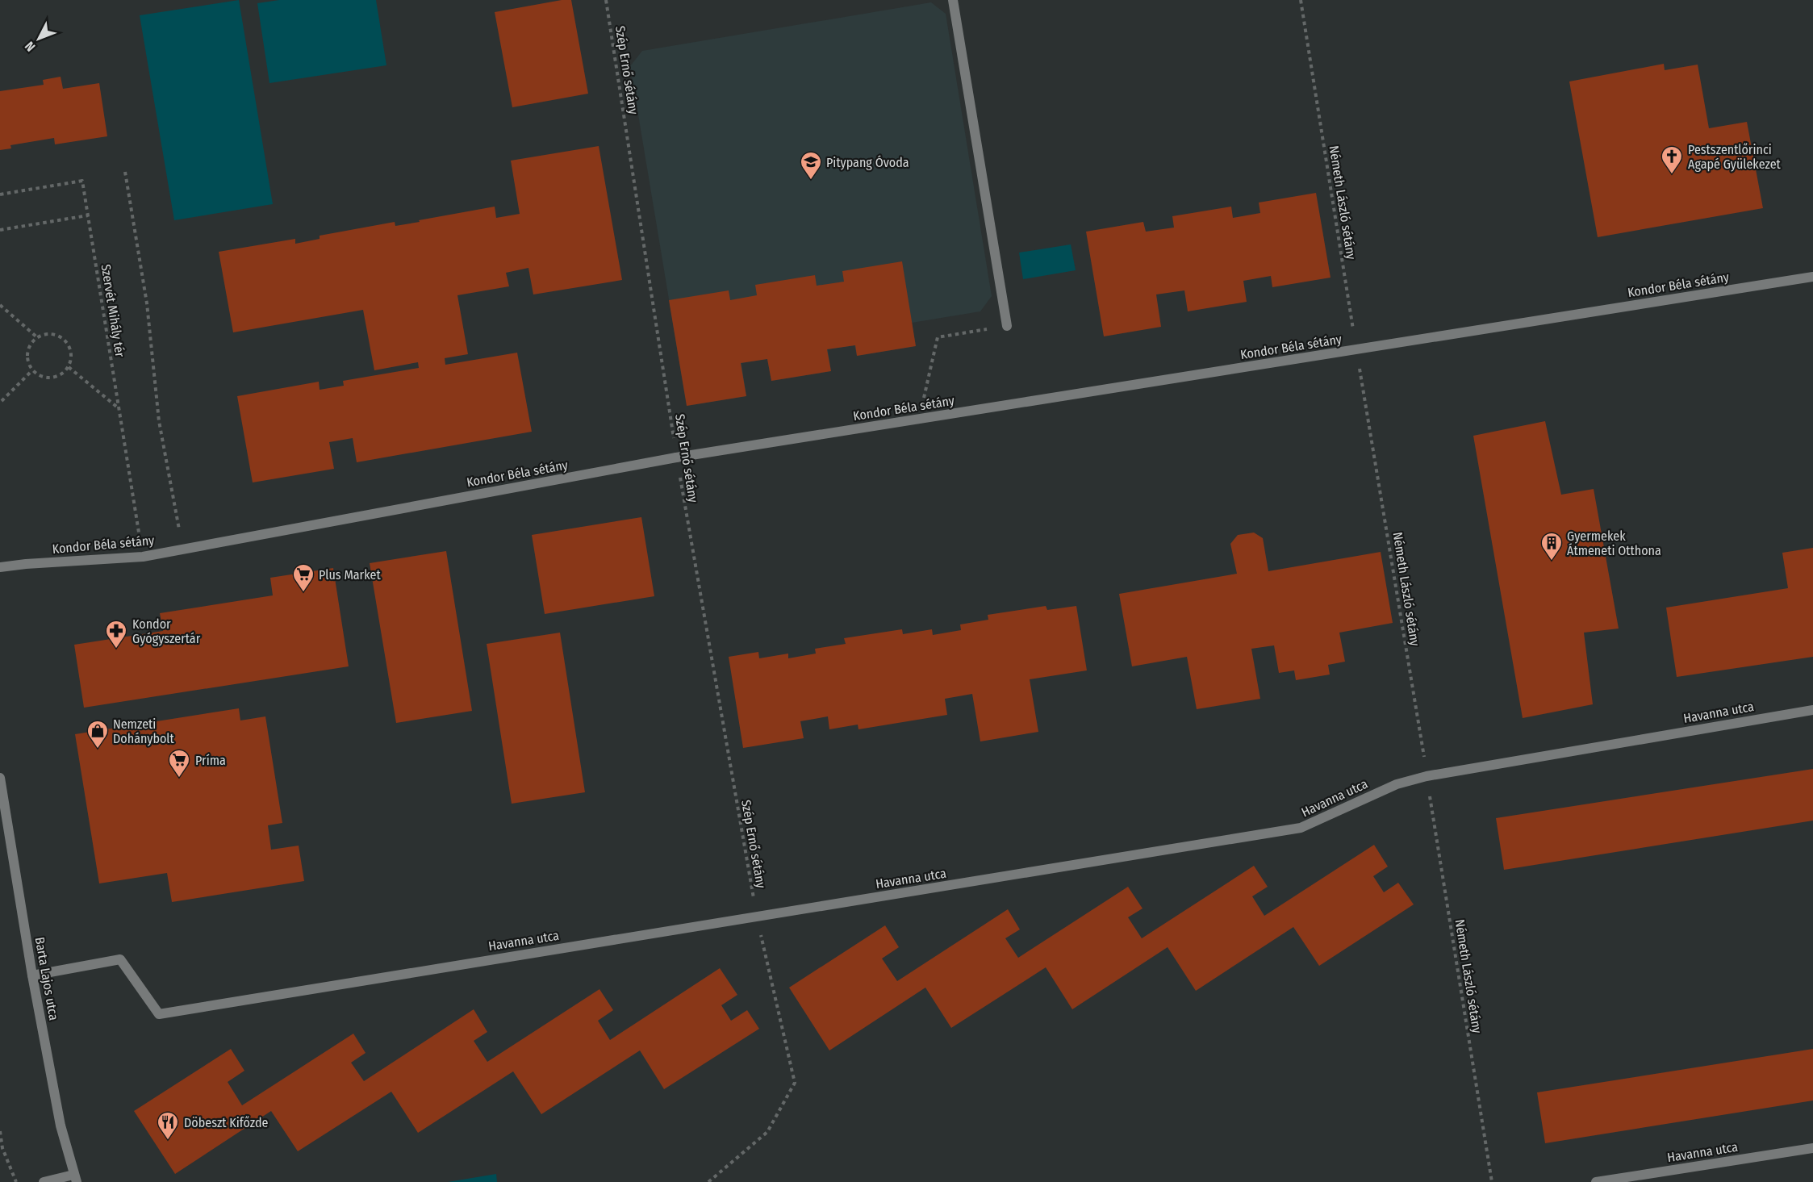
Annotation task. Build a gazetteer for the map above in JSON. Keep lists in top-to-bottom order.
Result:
{
  "streets": {
    "street": ["Kondor Béla sétány", "Havanna utca", "Barta Lajos utca"],
    "path": ["Szép Ernő sétány", "Németh László sétány", "Szervét Mihály tér"]
  },
  "crossings": [
    ["Szép Ernő sétány", "Kondor Béla sétány"],
    ["Szép Ernő sétány", "Havanna utca"],
    ["Németh László sétány", "Kondor Béla sétány"],
    ["Németh László sétány", "Havanna utca"],
    ["Kondor Béla sétány", "Szervét Mihály tér"],
    ["Havanna utca", "Barta Lajos utca"]
  ],
  "places": {
    "church": ["Pestszentlőrinci Agapé Gyülekezet"],
    "school or university": ["Pitypang Óvoda"],
    "building": ["Gyermekek Átmeneti Otthona"],
    "supermarket": ["Plus Market", "Príma"],
    "pharmacy": ["Kondor Gyógyszertár"],
    "shop": ["Nemzeti Dohánybolt"],
    "restaurant": ["Döbeszt Kifőzde"]
  },
  "north": "bottom left"
}
